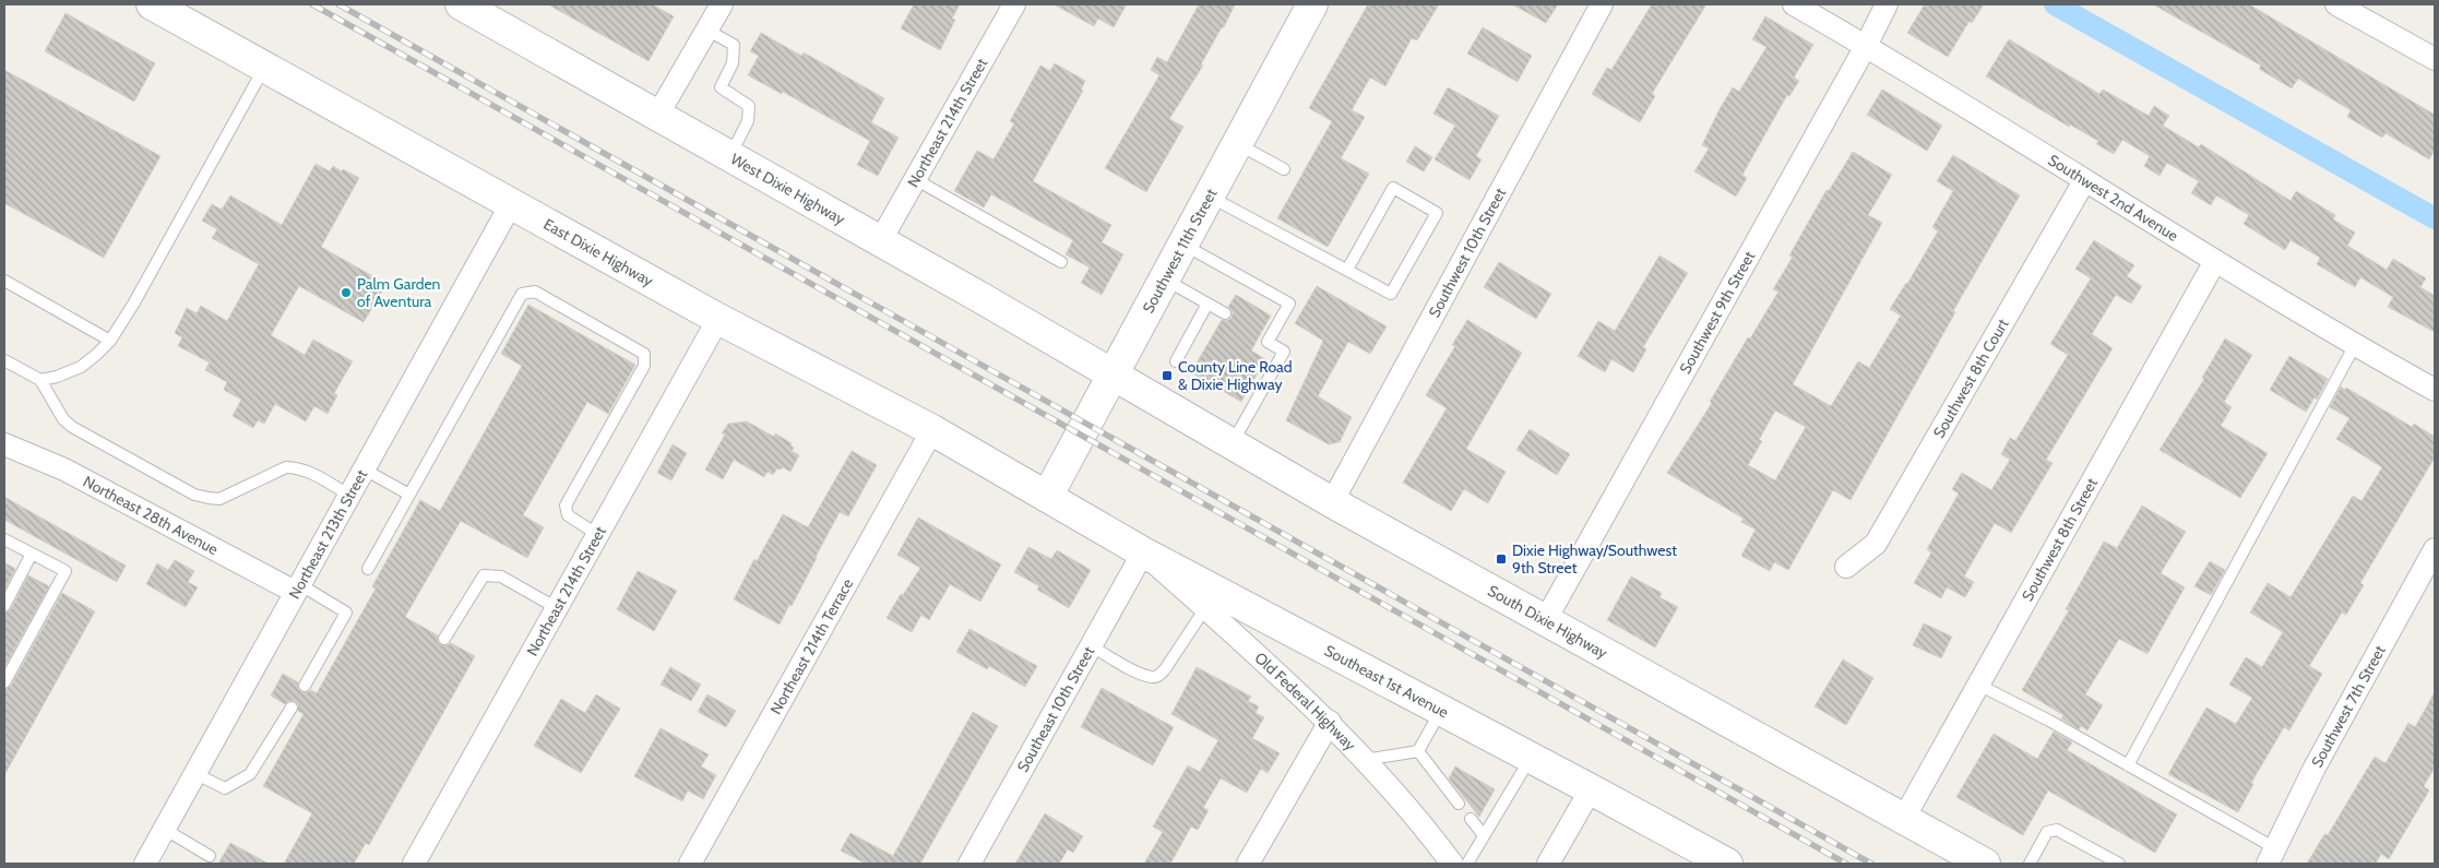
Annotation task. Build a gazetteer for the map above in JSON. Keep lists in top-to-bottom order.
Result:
{
  "streets": {
    "main road": [
      "West Dixie Highway",
      "Southwest 11th Street",
      "East Dixie Highway",
      "South Dixie Highway",
      "Southeast 1st Avenue"
    ],
    "street": [
      "Northeast 214th Street",
      "Southwest 2nd Avenue",
      "Southwest 10th Street",
      "Southwest 9th Street",
      "Southwest 8th Court",
      "Northeast 28th Avenue",
      "Northeast 213th Street",
      "Southwest 8th Street",
      "Northeast 214th Terrace",
      "Old Federal Highway",
      "Southwest 7th Street",
      "Southeast 10th Street"
    ]
  },
  "crossings": [
    ["Northeast 214th Street", "West Dixie Highway"],
    ["Northeast 214th Street", "East Dixie Highway"],
    ["West Dixie Highway", "Southwest 11th Street"],
    ["West Dixie Highway", "South Dixie Highway"],
    ["Southwest 2nd Avenue", "Southwest 9th Street"],
    ["Southwest 2nd Avenue", "Southwest 8th Court"],
    ["Southwest 2nd Avenue", "Southwest 8th Street"],
    ["Southwest 11th Street", "East Dixie Highway"],
    ["Southwest 11th Street", "South Dixie Highway"],
    ["Southwest 11th Street", "Southeast 1st Avenue"],
    ["East Dixie Highway", "Northeast 213th Street"],
    ["East Dixie Highway", "Northeast 214th Terrace"],
    ["East Dixie Highway", "Southeast 1st Avenue"],
    ["Southwest 10th Street", "South Dixie Highway"],
    ["Southwest 9th Street", "South Dixie Highway"],
    ["Northeast 28th Avenue", "Northeast 213th Street"],
    ["Southwest 8th Street", "South Dixie Highway"],
    ["Southeast 1st Avenue", "Old Federal Highway"],
    ["Southeast 1st Avenue", "Southeast 10th Street"],
    ["Old Federal Highway", "Southeast 10th Street"]
  ],
  "places": {
    "other": ["Palm Garden of Aventura"],
    "transit": ["County Line Road & Dixie Highway", "Dixie Highway/Southwest 9th Street"]
  }
}
